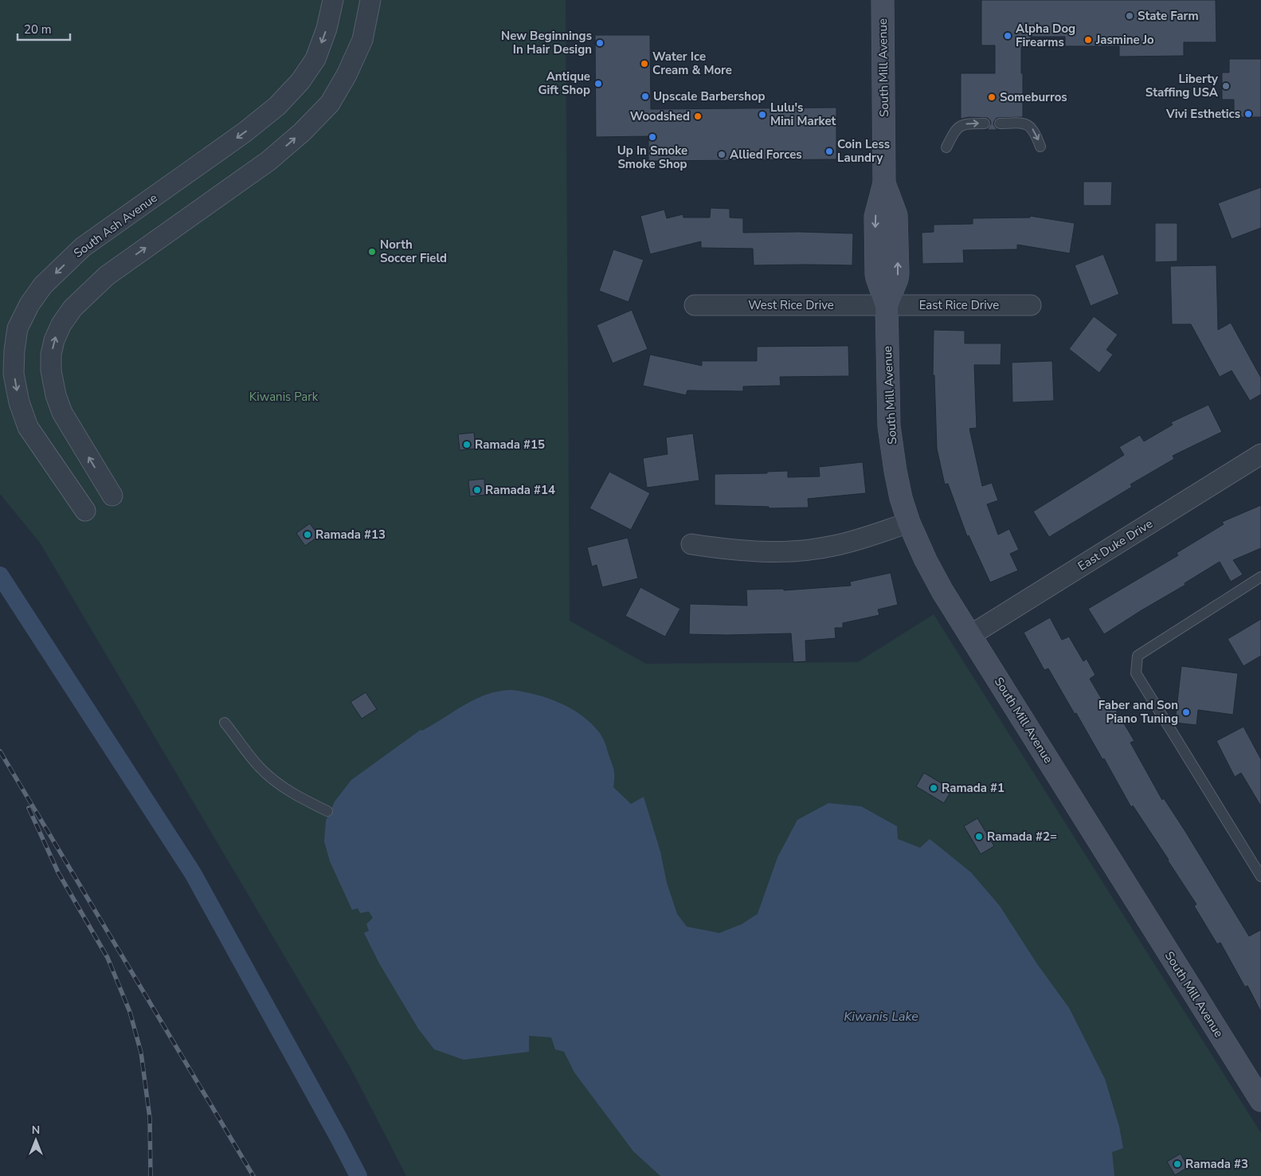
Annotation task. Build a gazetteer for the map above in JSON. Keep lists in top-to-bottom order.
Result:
{
  "streets": {
    "street": [
      "South Mill Avenue",
      "South Ash Avenue",
      "West Rice Drive",
      "East Rice Drive",
      "East Duke Drive"
    ]
  },
  "crossings": [
    ["South Mill Avenue", "West Rice Drive"],
    ["South Mill Avenue", "East Rice Drive"],
    ["South Mill Avenue", "East Duke Drive"],
    ["West Rice Drive", "East Rice Drive"]
  ],
  "one_way": ["South Ash Avenue"],
  "water": ["Kiwanis Lake"],
  "parks": ["Kiwanis Park"],
  "places": [
    "State Farm",
    "Alpha Dog Firearms",
    "Jasmine Jo",
    "New Beginnings In Hair Design",
    "Water Ice Cream & More",
    "Antique Gift Shop",
    "Liberty Staffing USA",
    "Upscale Barbershop",
    "Someburros",
    "Vivi Esthetics",
    "Lulu's Mini Market",
    "Woodshed",
    "Up In Smoke Smoke Shop",
    "Coin Less Laundry",
    "Allied Forces",
    "North Soccer Field",
    "Ramada #15",
    "Ramada #14",
    "Ramada #13",
    "Faber and Son Piano Tuning",
    "Ramada #1",
    "Ramada #2=",
    "Ramada #3"
  ],
  "scale_bar": "20 m",
  "north": "top"
}
